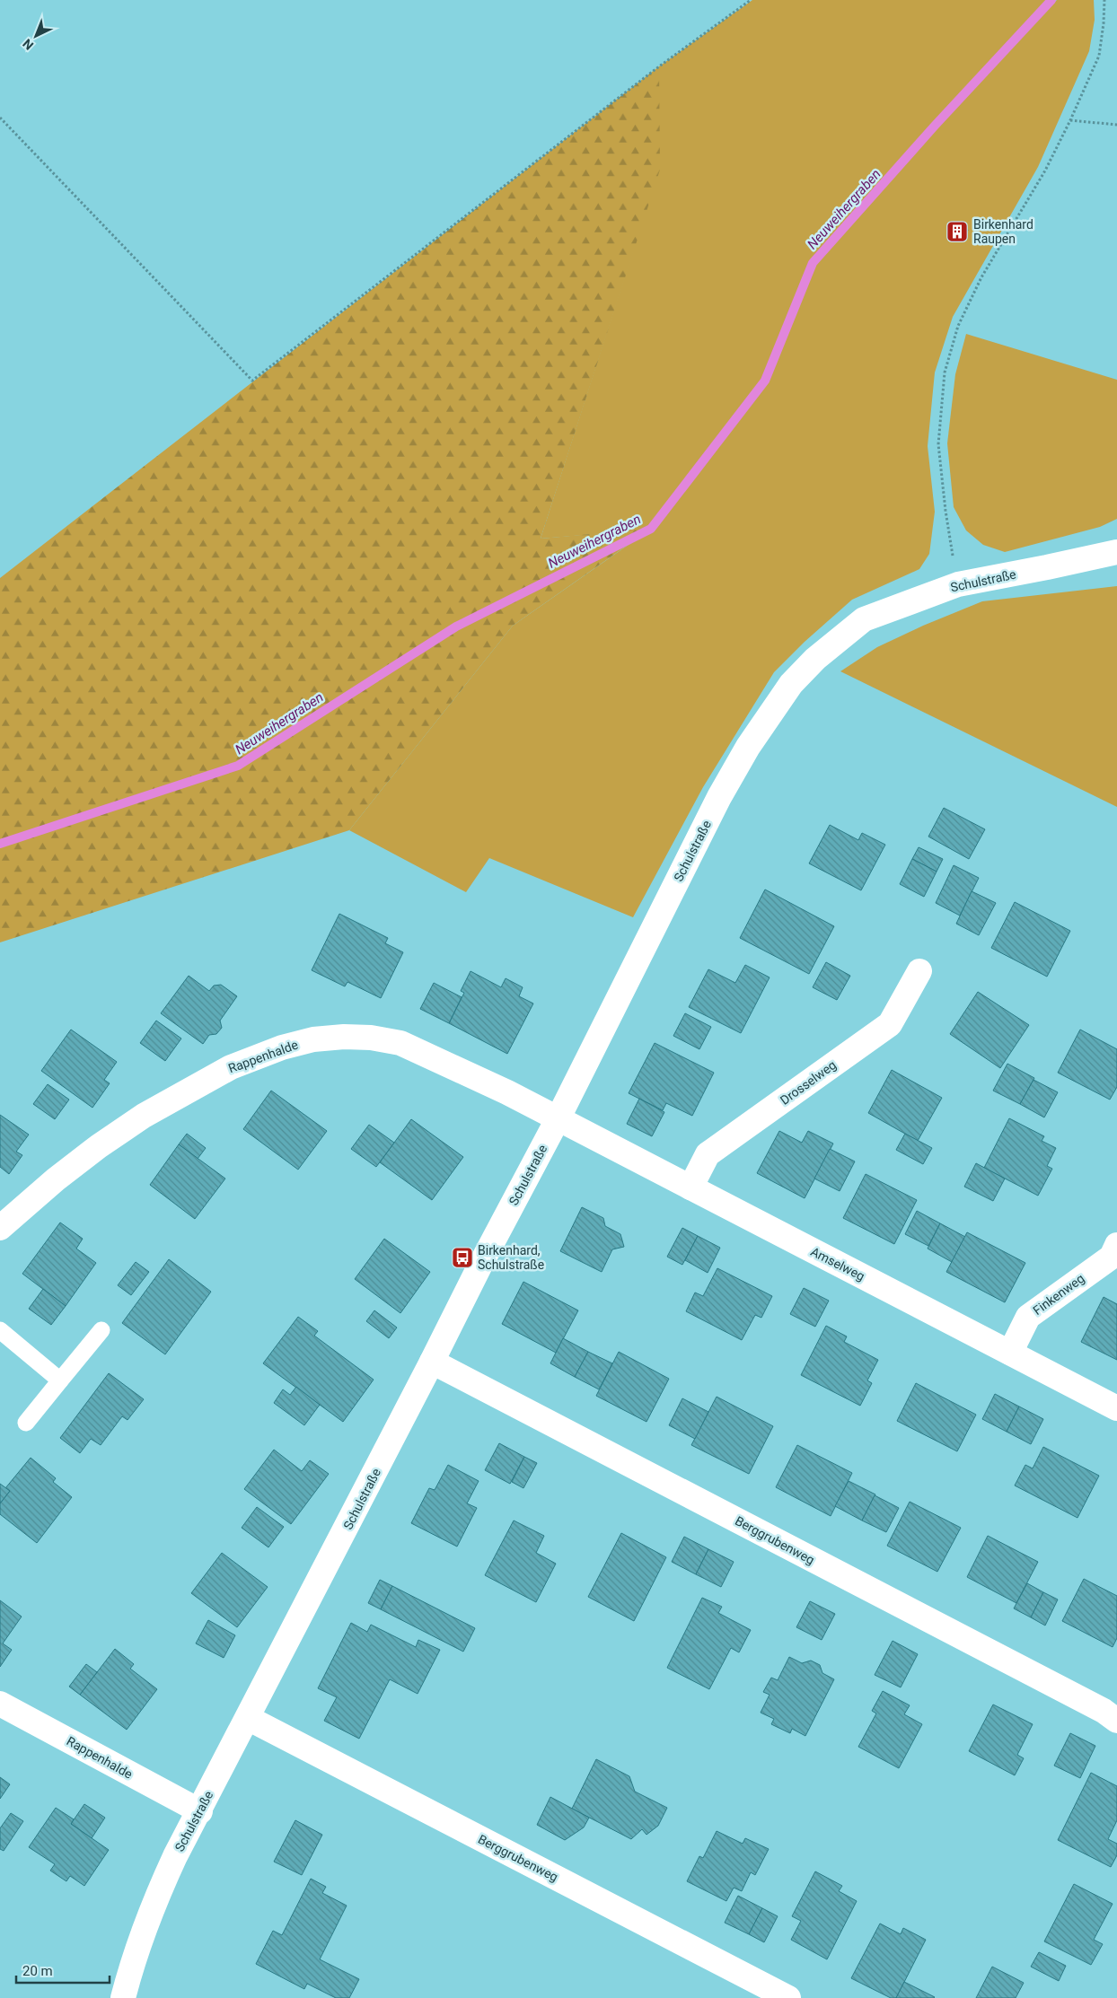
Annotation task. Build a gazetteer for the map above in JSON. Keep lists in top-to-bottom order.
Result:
{
  "streets": {
    "street": [
      "Schulstraße",
      "Rappenhalde",
      "Drosselweg",
      "Amselweg",
      "Finkenweg",
      "Berggrubenweg"
    ]
  },
  "crossings": [
    ["Schulstraße", "Rappenhalde"],
    ["Schulstraße", "Amselweg"],
    ["Schulstraße", "Berggrubenweg"],
    ["Rappenhalde", "Amselweg"],
    ["Drosselweg", "Amselweg"],
    ["Amselweg", "Finkenweg"]
  ],
  "water": ["Neuweihergraben"],
  "places": {
    "building": ["Birkenhard Raupen"],
    "bus stop": ["Birkenhard, Schulstraße"]
  },
  "scale_bar": "20 m",
  "north": "bottom left"
}
